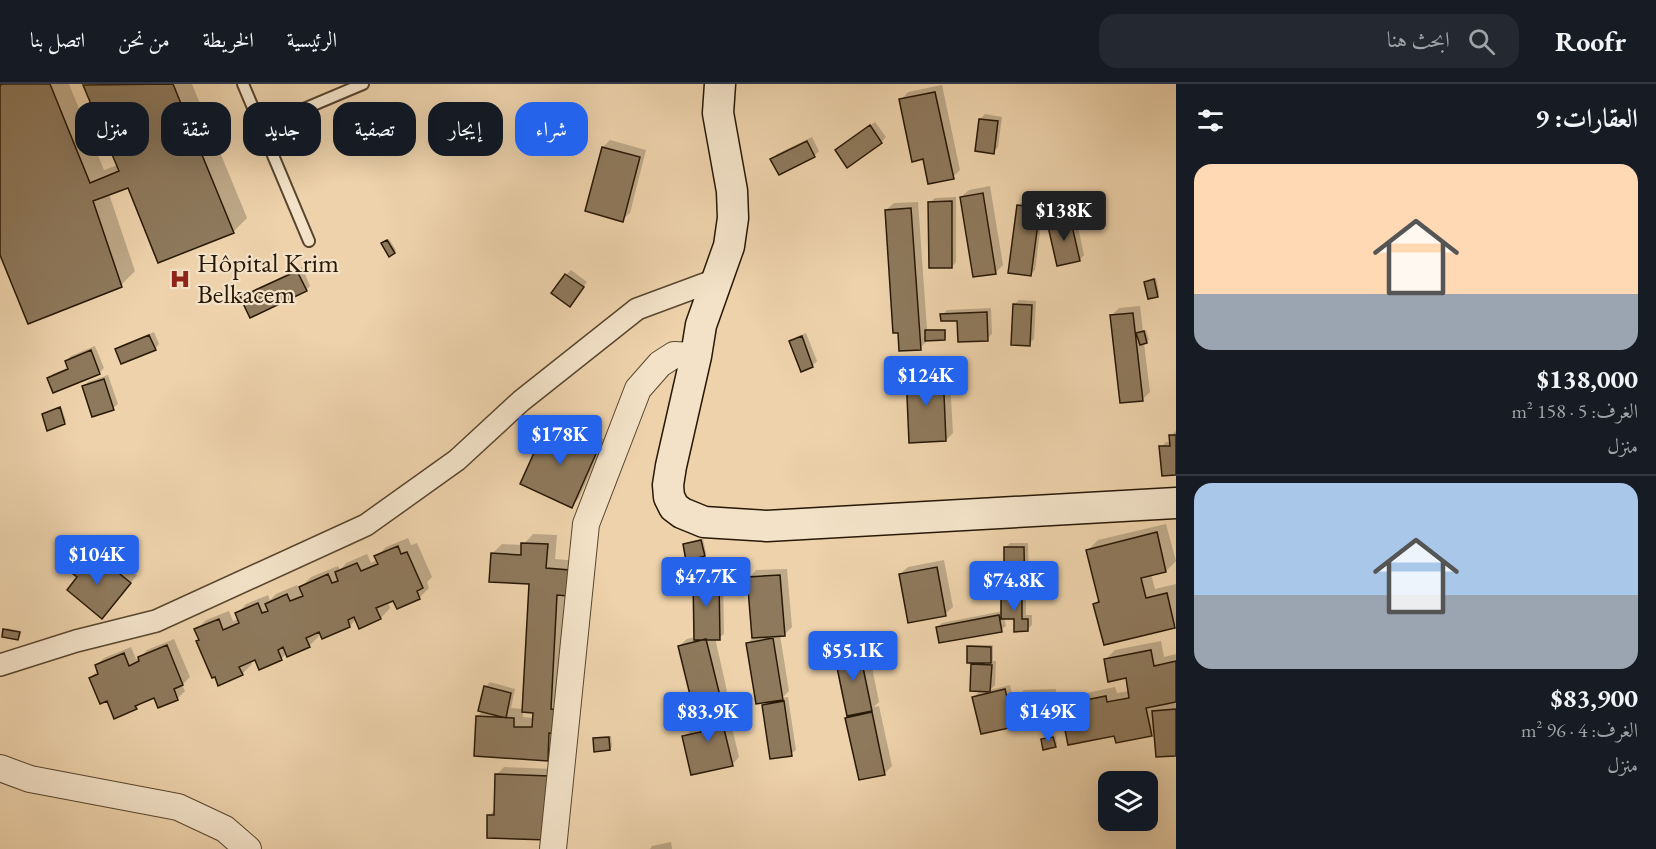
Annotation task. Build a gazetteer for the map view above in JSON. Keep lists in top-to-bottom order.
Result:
{
  "places": {
    "hospital": ["Hôpital Krim Belkacem"]
  },
  "page": {
    "header": "Roofr",
    "search": "ابحث هنا",
    "nav": [
      "الرئيسية",
      "الخريطة",
      "من نحن",
      "اتصل بنا"
    ],
    "heading": "العقارات: 9",
    "chip": [
      "شراء",
      "إيجار",
      "تصفية",
      "جديد",
      "شقة",
      "منزل"
    ],
    "list": [
      {
        "name": "$138,000",
        "note": "الغرف: 5 · 158 m² · منزل"
      },
      {
        "name": "$83,900",
        "note": "الغرف: 4 · 96 m² · منزل"
      }
    ],
    "price": [
      "$138K",
      "$124K",
      "$178K",
      "$104K",
      "$47.7K",
      "$74.8K",
      "$55.1K",
      "$83.9K",
      "$149K"
    ]
  }
}
